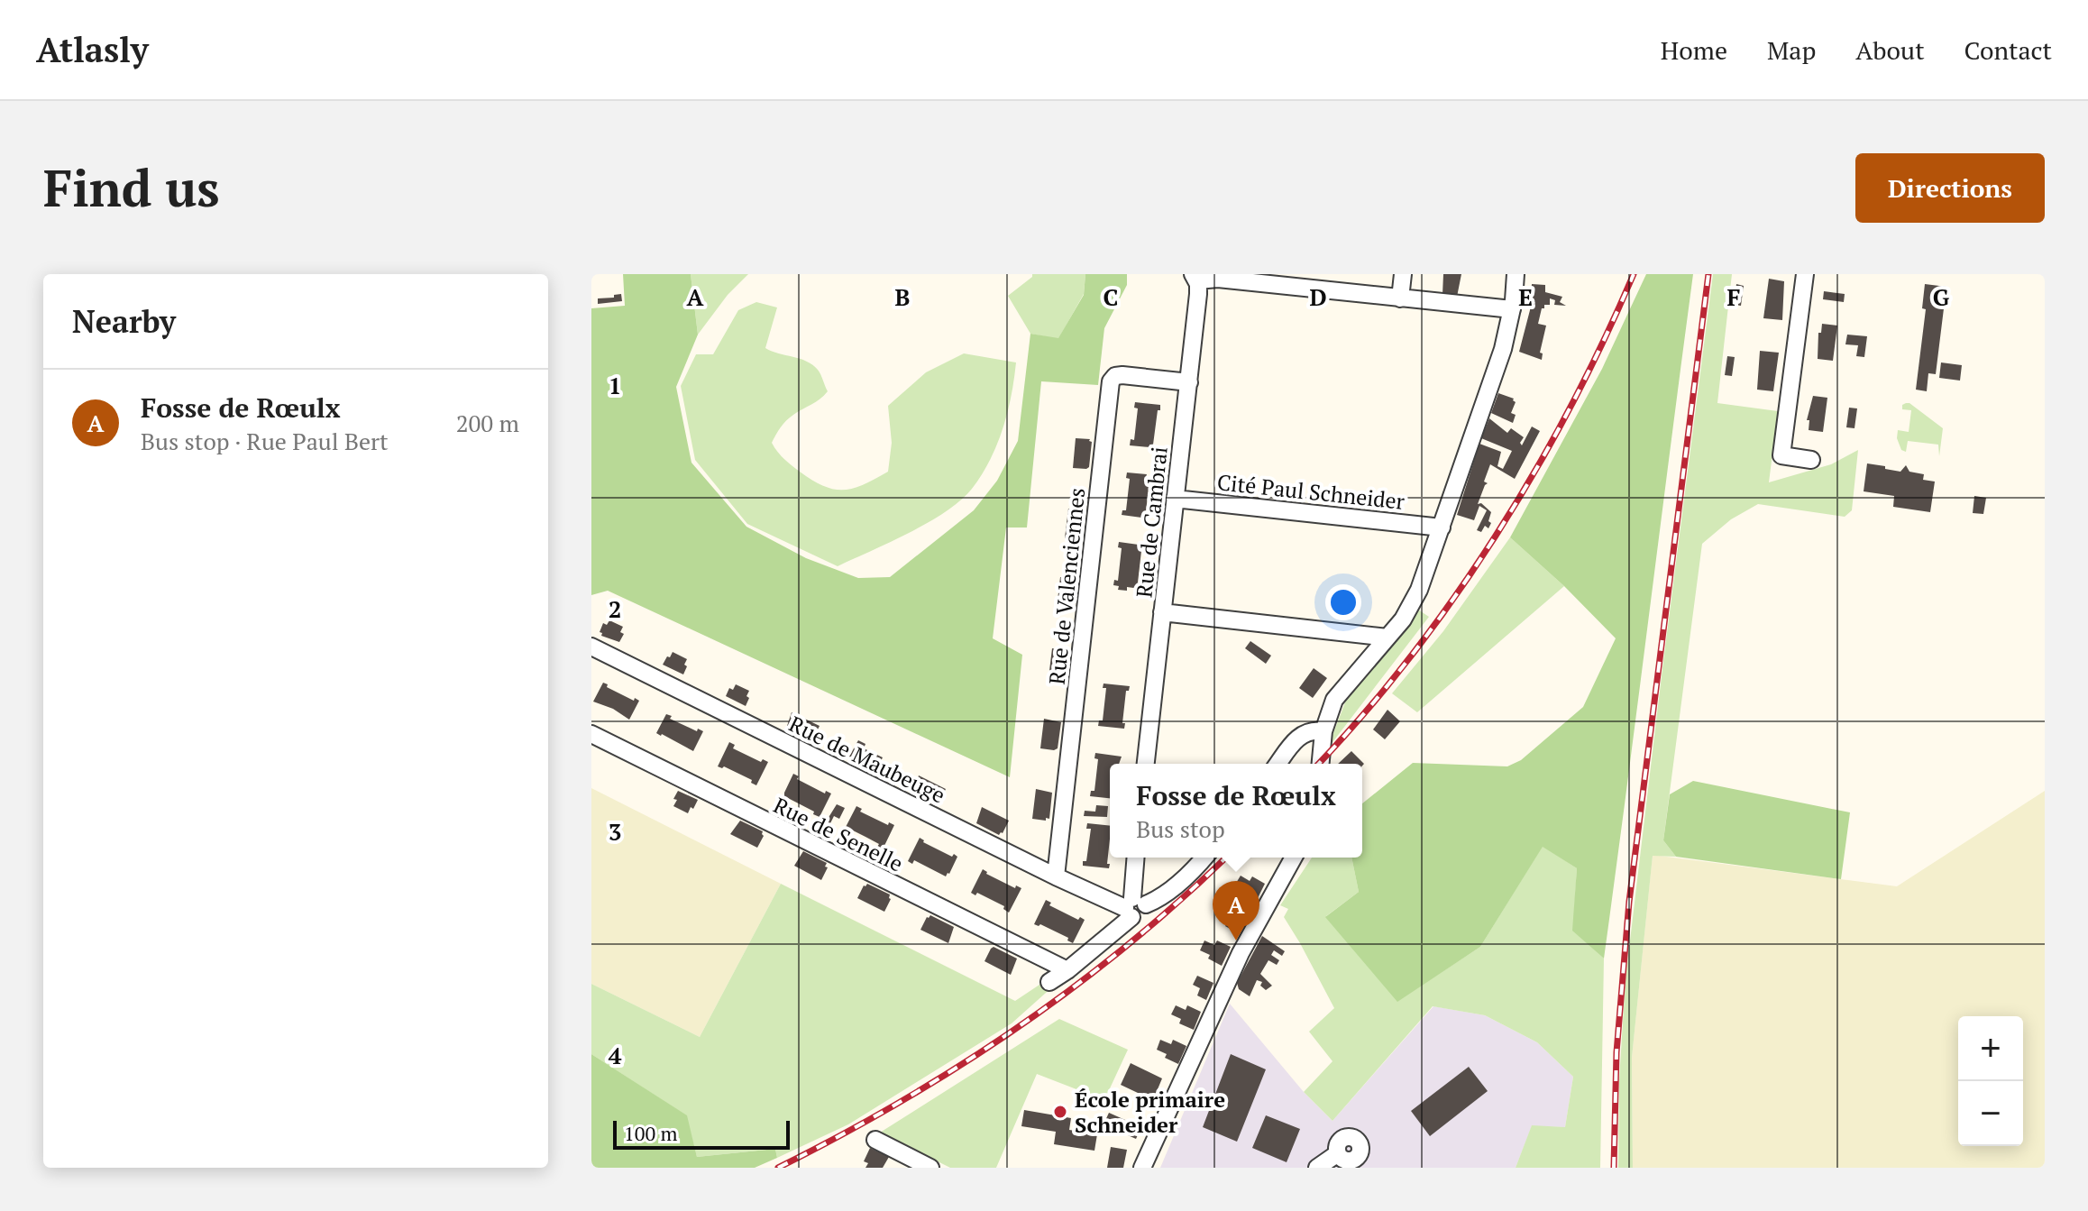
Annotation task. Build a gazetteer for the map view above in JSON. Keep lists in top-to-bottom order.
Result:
{
  "streets": {
    "street": [
      "Cité Paul Schneider",
      "Rue de Cambrai",
      "Rue de Valenciennes",
      "Rue de Maubeuge",
      "Rue de Senelle"
    ]
  },
  "crossings": [
    ["Cité Paul Schneider", "Rue de Cambrai"],
    ["Rue de Cambrai", "Rue de Valenciennes"],
    ["Rue de Valenciennes", "Rue de Maubeuge"]
  ],
  "places": ["École primaire Schneider"],
  "scale_bar": "100 m",
  "page": {
    "header": "Atlasly",
    "nav": [
      "Home",
      "Map",
      "About",
      "Contact"
    ],
    "buttons": "Directions",
    "title": "Find us",
    "heading": "Nearby",
    "list": [
      {
        "mark": "A",
        "name": "Fosse de Rœulx",
        "note": "Bus stop · Rue Paul Bert",
        "value": "200 m"
      }
    ],
    "popup": ["Fosse de Rœulx", "Bus stop"],
    "pins": "A",
    "map_buttons": ["+", "−"],
    "scale": "100 m"
  },
  "grid": {
    "columns": [
      "A",
      "B",
      "C",
      "D",
      "E",
      "F",
      "G"
    ],
    "rows": [
      "1",
      "2",
      "3",
      "4"
    ]
  }
}
